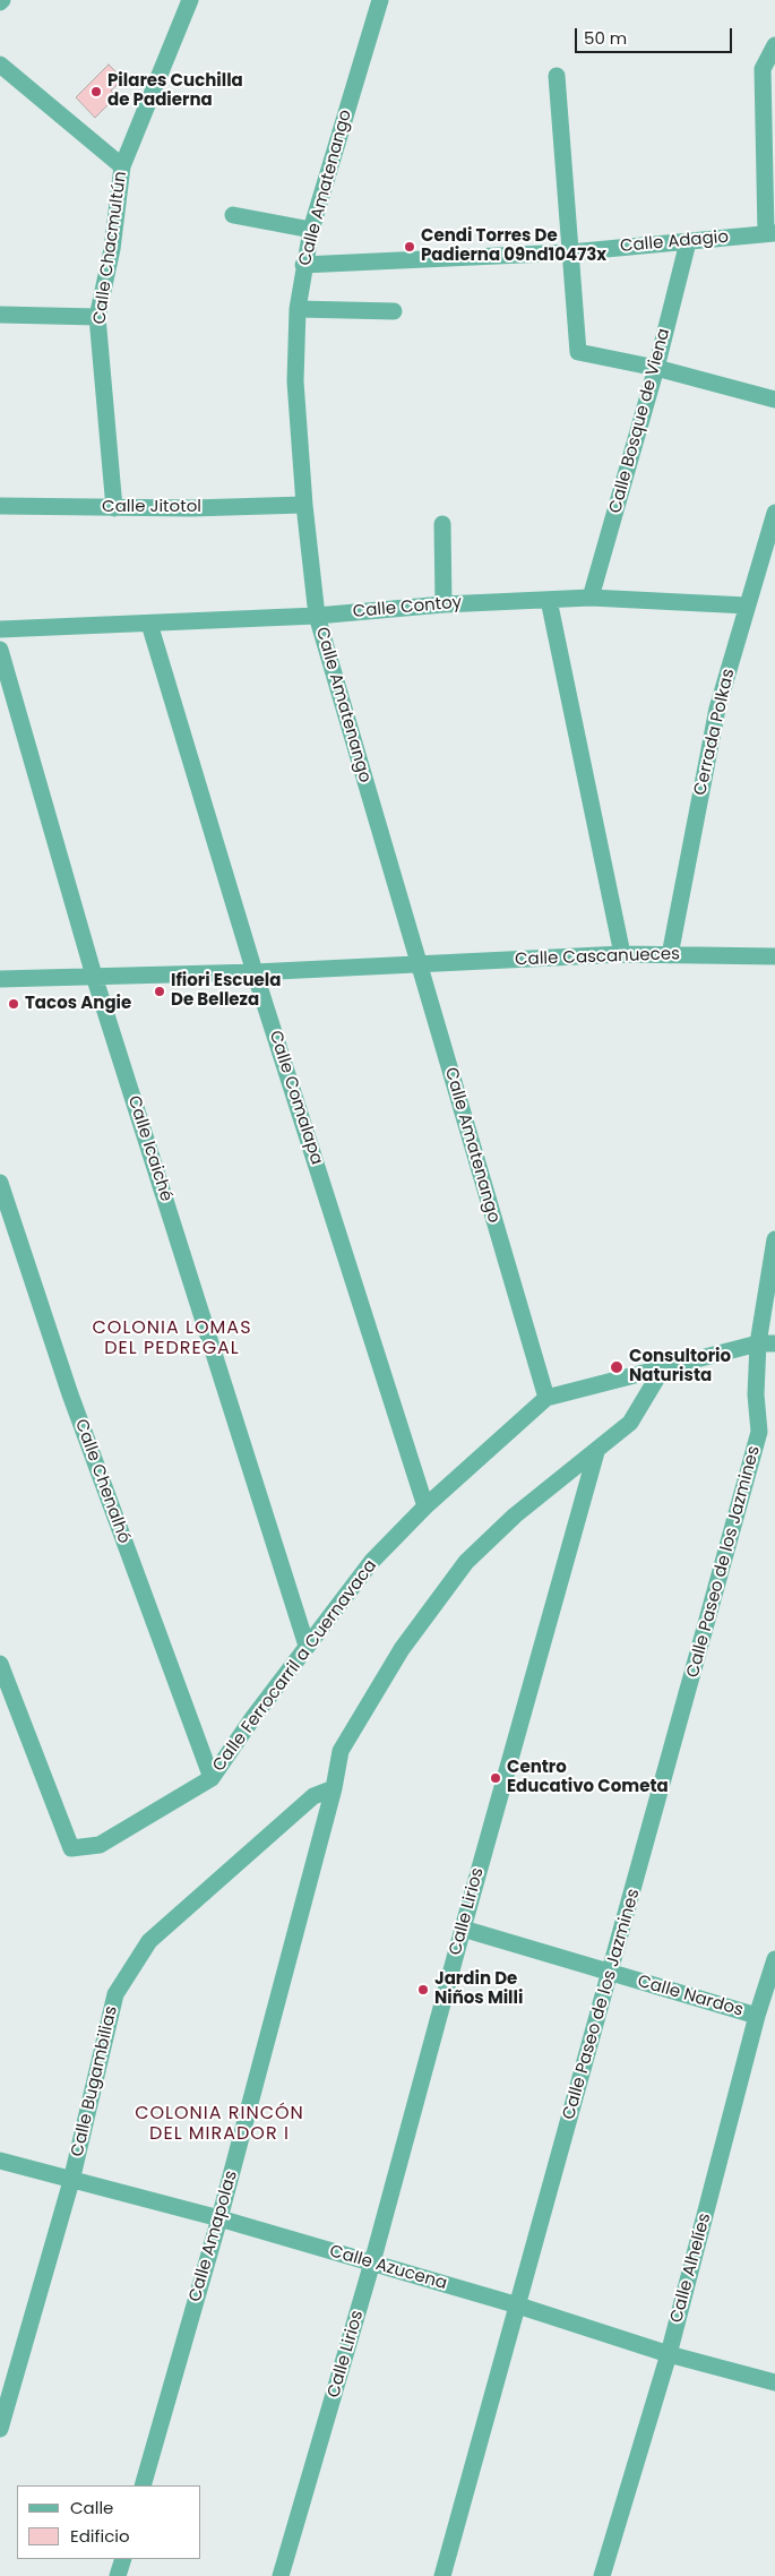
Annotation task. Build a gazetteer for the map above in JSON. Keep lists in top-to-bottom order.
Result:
{
  "streets": {
    "street": [
      "Calle Amatenango",
      "Calle Adagio",
      "Calle Chacmultún",
      "Calle Bosque de Viena",
      "Calle Jitotol",
      "Calle Contoy",
      "Cerrada Polkas",
      "Calle Cascanueces",
      "Calle Comalapa",
      "Calle Icaiché",
      "Calle Chenalhó",
      "Calle Paseo de los Jazmines",
      "Calle Ferrocarril a Cuernavaca",
      "Calle Lirios",
      "Calle Nardos",
      "Calle Bugambilias",
      "Calle Amapolas",
      "Calle Azucena",
      "Calle Alhelíes"
    ]
  },
  "crossings": [
    ["Calle Amatenango", "Calle Adagio"],
    ["Calle Amatenango", "Calle Jitotol"],
    ["Calle Amatenango", "Calle Contoy"],
    ["Calle Amatenango", "Calle Cascanueces"],
    ["Calle Amatenango", "Calle Ferrocarril a Cuernavaca"],
    ["Calle Adagio", "Calle Bosque de Viena"],
    ["Calle Chacmultún", "Calle Jitotol"],
    ["Calle Bosque de Viena", "Calle Contoy"],
    ["Calle Contoy", "Cerrada Polkas"],
    ["Calle Contoy", "Calle Comalapa"],
    ["Cerrada Polkas", "Calle Cascanueces"],
    ["Calle Cascanueces", "Calle Comalapa"],
    ["Calle Cascanueces", "Calle Icaiché"],
    ["Calle Comalapa", "Calle Ferrocarril a Cuernavaca"],
    ["Calle Icaiché", "Calle Ferrocarril a Cuernavaca"],
    ["Calle Chenalhó", "Calle Ferrocarril a Cuernavaca"],
    ["Calle Paseo de los Jazmines", "Calle Nardos"],
    ["Calle Paseo de los Jazmines", "Calle Azucena"],
    ["Calle Lirios", "Calle Nardos"],
    ["Calle Lirios", "Calle Azucena"],
    ["Calle Nardos", "Calle Alhelíes"],
    ["Calle Bugambilias", "Calle Amapolas"],
    ["Calle Bugambilias", "Calle Azucena"],
    ["Calle Amapolas", "Calle Azucena"],
    ["Calle Azucena", "Calle Alhelíes"]
  ],
  "districts": ["COLONIA LOMAS DEL PEDREGAL", "COLONIA RINCÓN DEL MIRADOR I"],
  "places": [
    "Pilares Cuchilla de Padierna",
    "Cendi Torres De Padierna 09nd10473x",
    "Ifiori Escuela De Belleza",
    "Tacos Angie",
    "Consultorio Naturista",
    "Centro Educativo Cometa",
    "Jardin De Niños Milli"
  ],
  "legend": ["Calle", "Edificio"],
  "scale_bar": "50 m"
}
